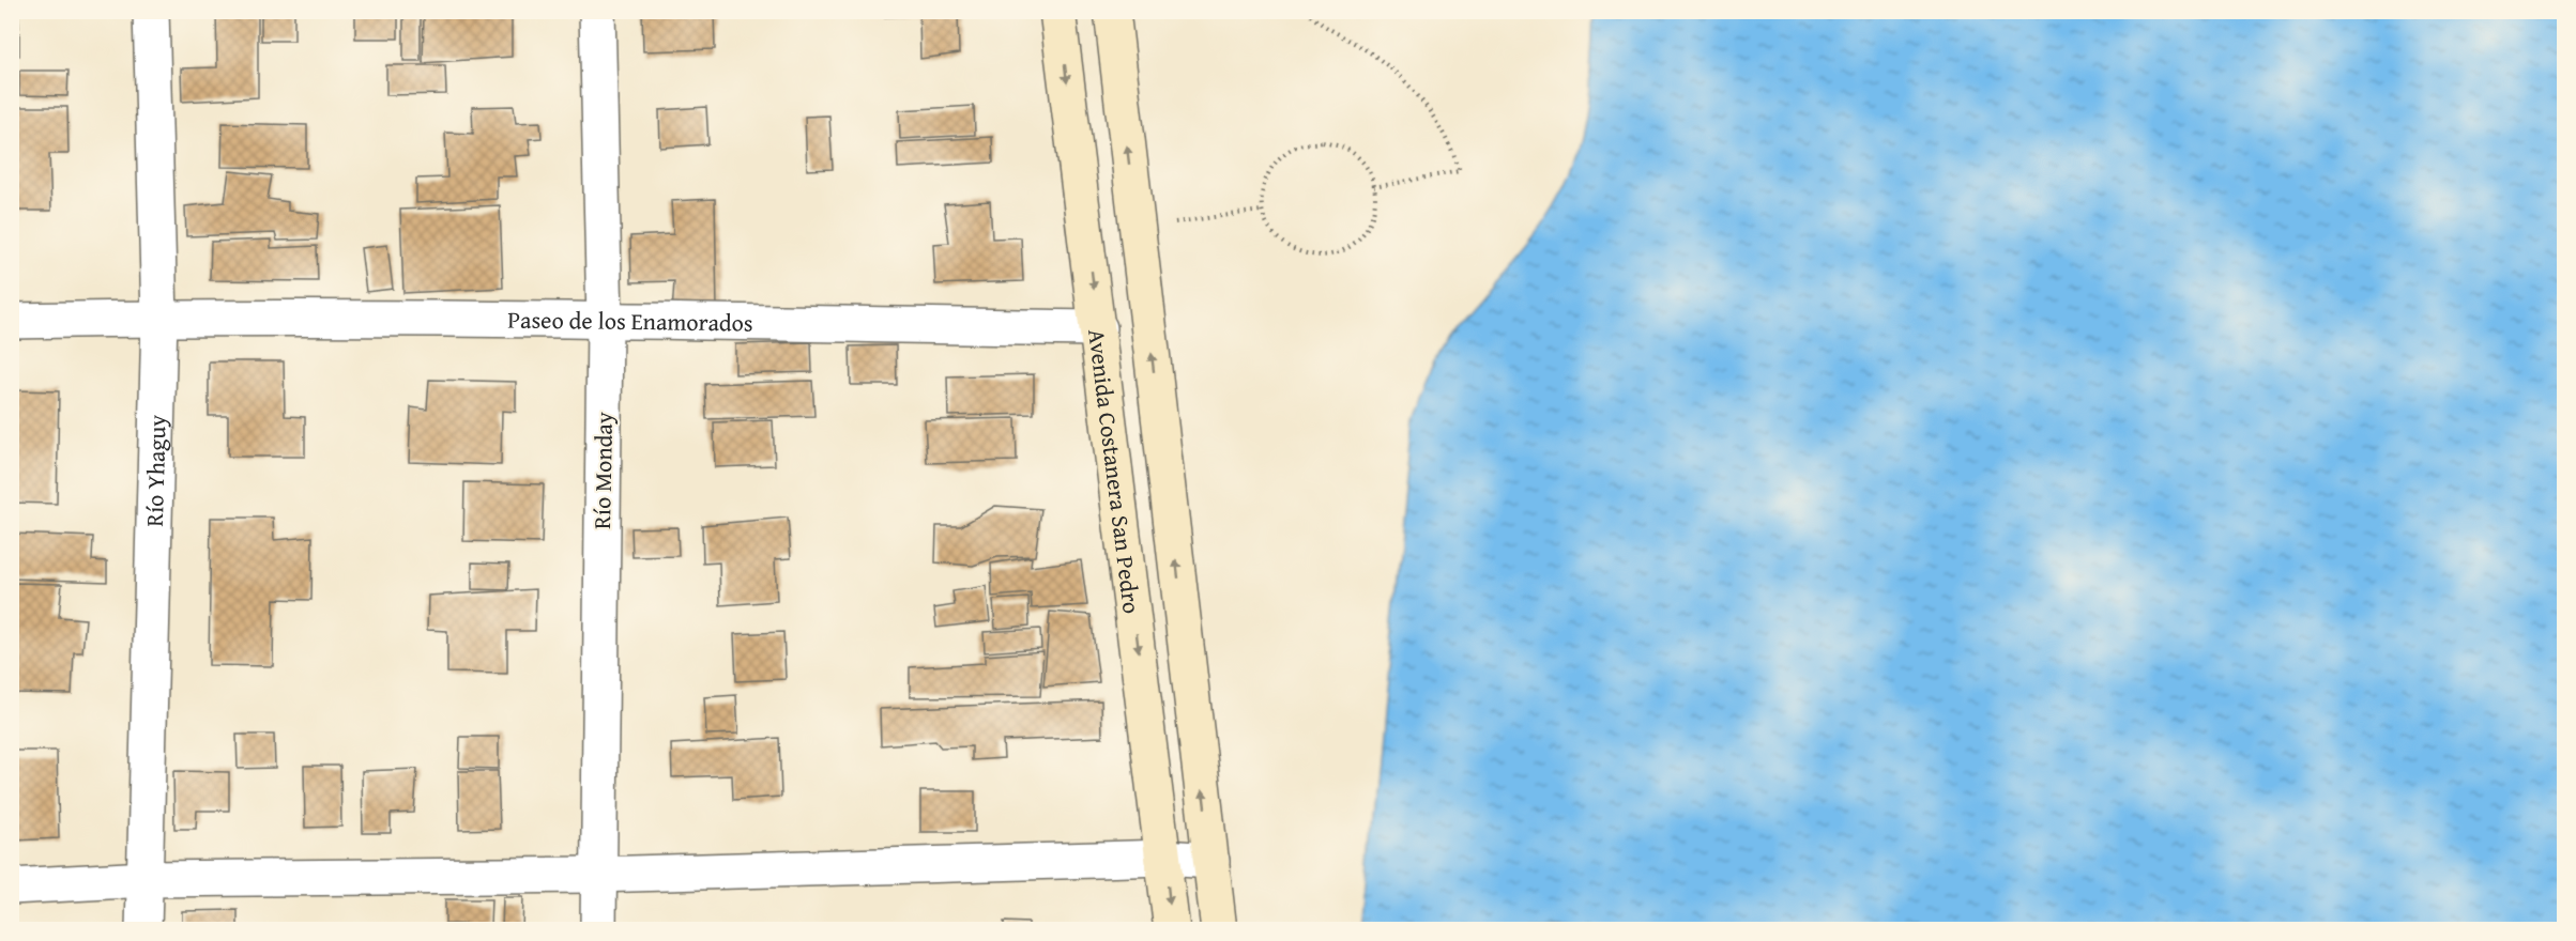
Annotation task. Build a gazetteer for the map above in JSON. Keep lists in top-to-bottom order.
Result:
{
  "streets": {
    "main road": ["Avenida Costanera San Pedro"],
    "street": ["Paseo de los Enamorados", "Río Yhaguy", "Río Monday"]
  },
  "crossings": [
    ["Paseo de los Enamorados", "Río Yhaguy"],
    ["Paseo de los Enamorados", "Río Monday"],
    ["Paseo de los Enamorados", "Avenida Costanera San Pedro"]
  ]
}
